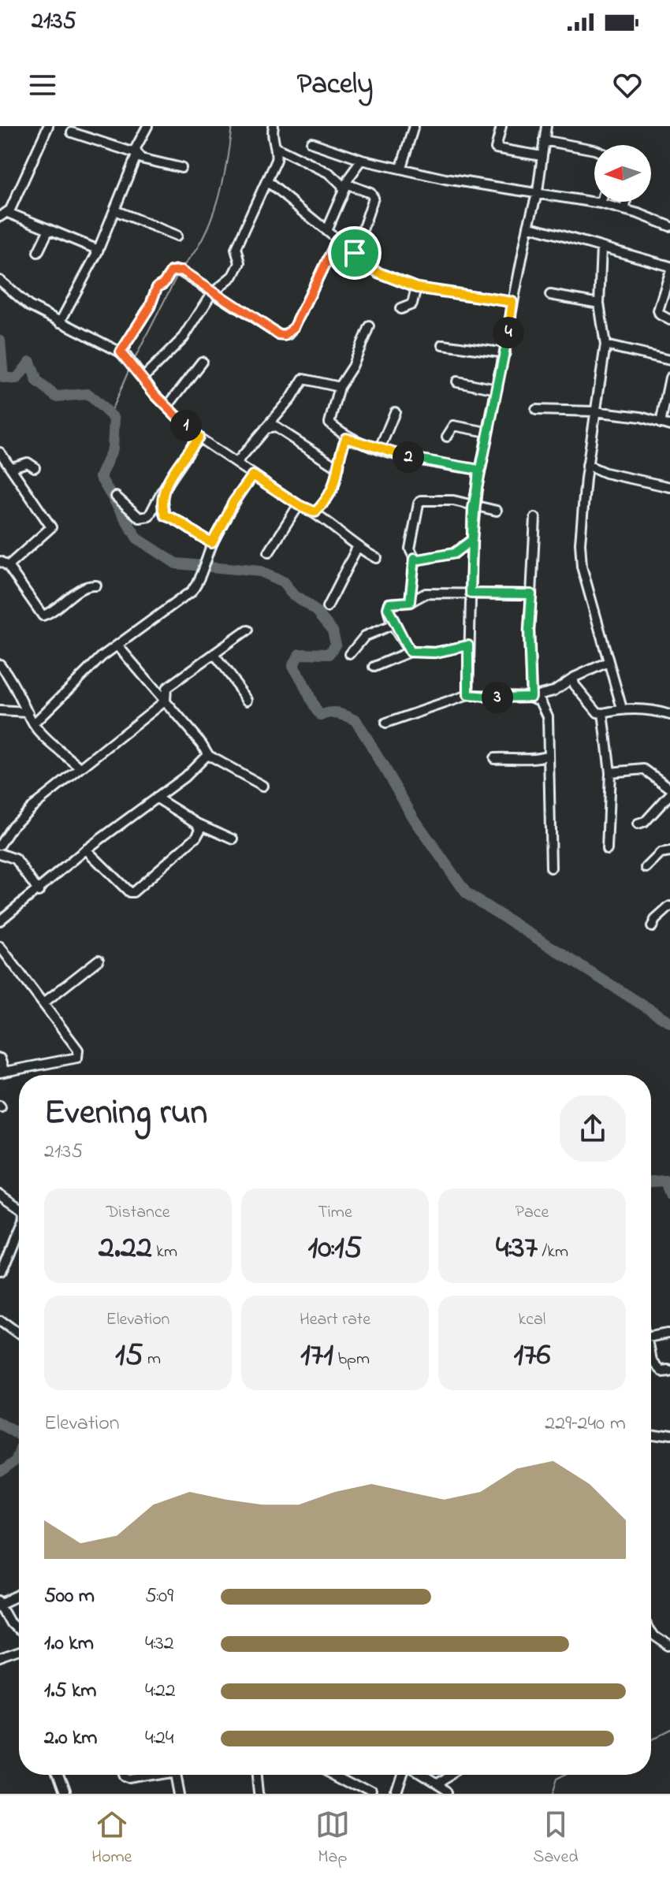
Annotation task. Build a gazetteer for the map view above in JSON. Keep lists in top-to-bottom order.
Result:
{
  "north": "left",
  "page": {
    "status": "21:35",
    "header": "Pacely",
    "pins": [
      "4",
      "1",
      "2",
      "3"
    ],
    "heading": ["Evening run", "21:35"],
    "stats": [
      ["Distance", "2.22 km"],
      ["Time", "10:15"],
      ["Pace", "4:37 /km"],
      ["Elevation", "15 m"],
      ["Heart rate", "171 bpm"],
      ["kcal", "176"]
    ],
    "chart": ["Elevation", "229–240 m"],
    "list": [
      {
        "name": "500 m",
        "note": "5:09"
      },
      {
        "name": "1.0 km",
        "note": "4:32"
      },
      {
        "name": "1.5 km",
        "note": "4:22"
      },
      {
        "name": "2.0 km",
        "note": "4:24"
      }
    ],
    "tabs": ["Home", "Map", "Saved"]
  }
}
